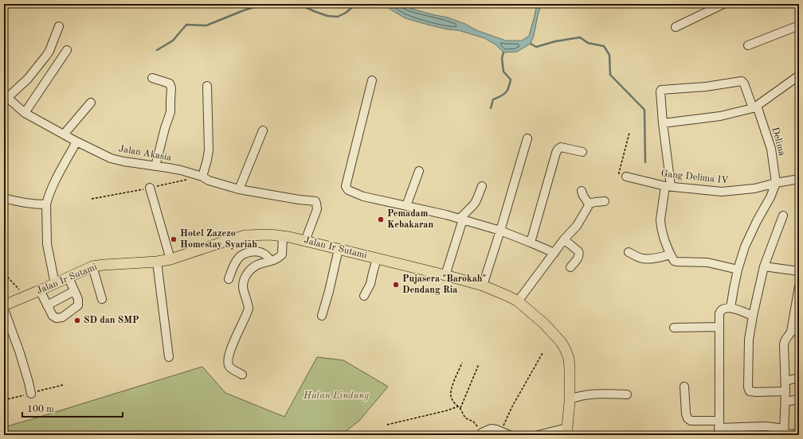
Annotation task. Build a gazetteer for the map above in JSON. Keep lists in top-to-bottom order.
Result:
{
  "streets": {
    "main road": ["Jalan Ir Sutami"],
    "street": ["Delima", "Jalan Akasia", "Gang Delima IV"]
  },
  "crossings": [
    ["Delima", "Gang Delima IV"],
    ["Jalan Akasia", "Jalan Ir Sutami"]
  ],
  "parks": ["Hutan Lindung"],
  "places": [
    "Pemadam Kebakaran",
    "Hotel Zazezo Homestay Syariah",
    "Pujasera \"Barokah\" Dendang Ria",
    "SD dan SMP"
  ],
  "scale_bar": "100 m"
}
